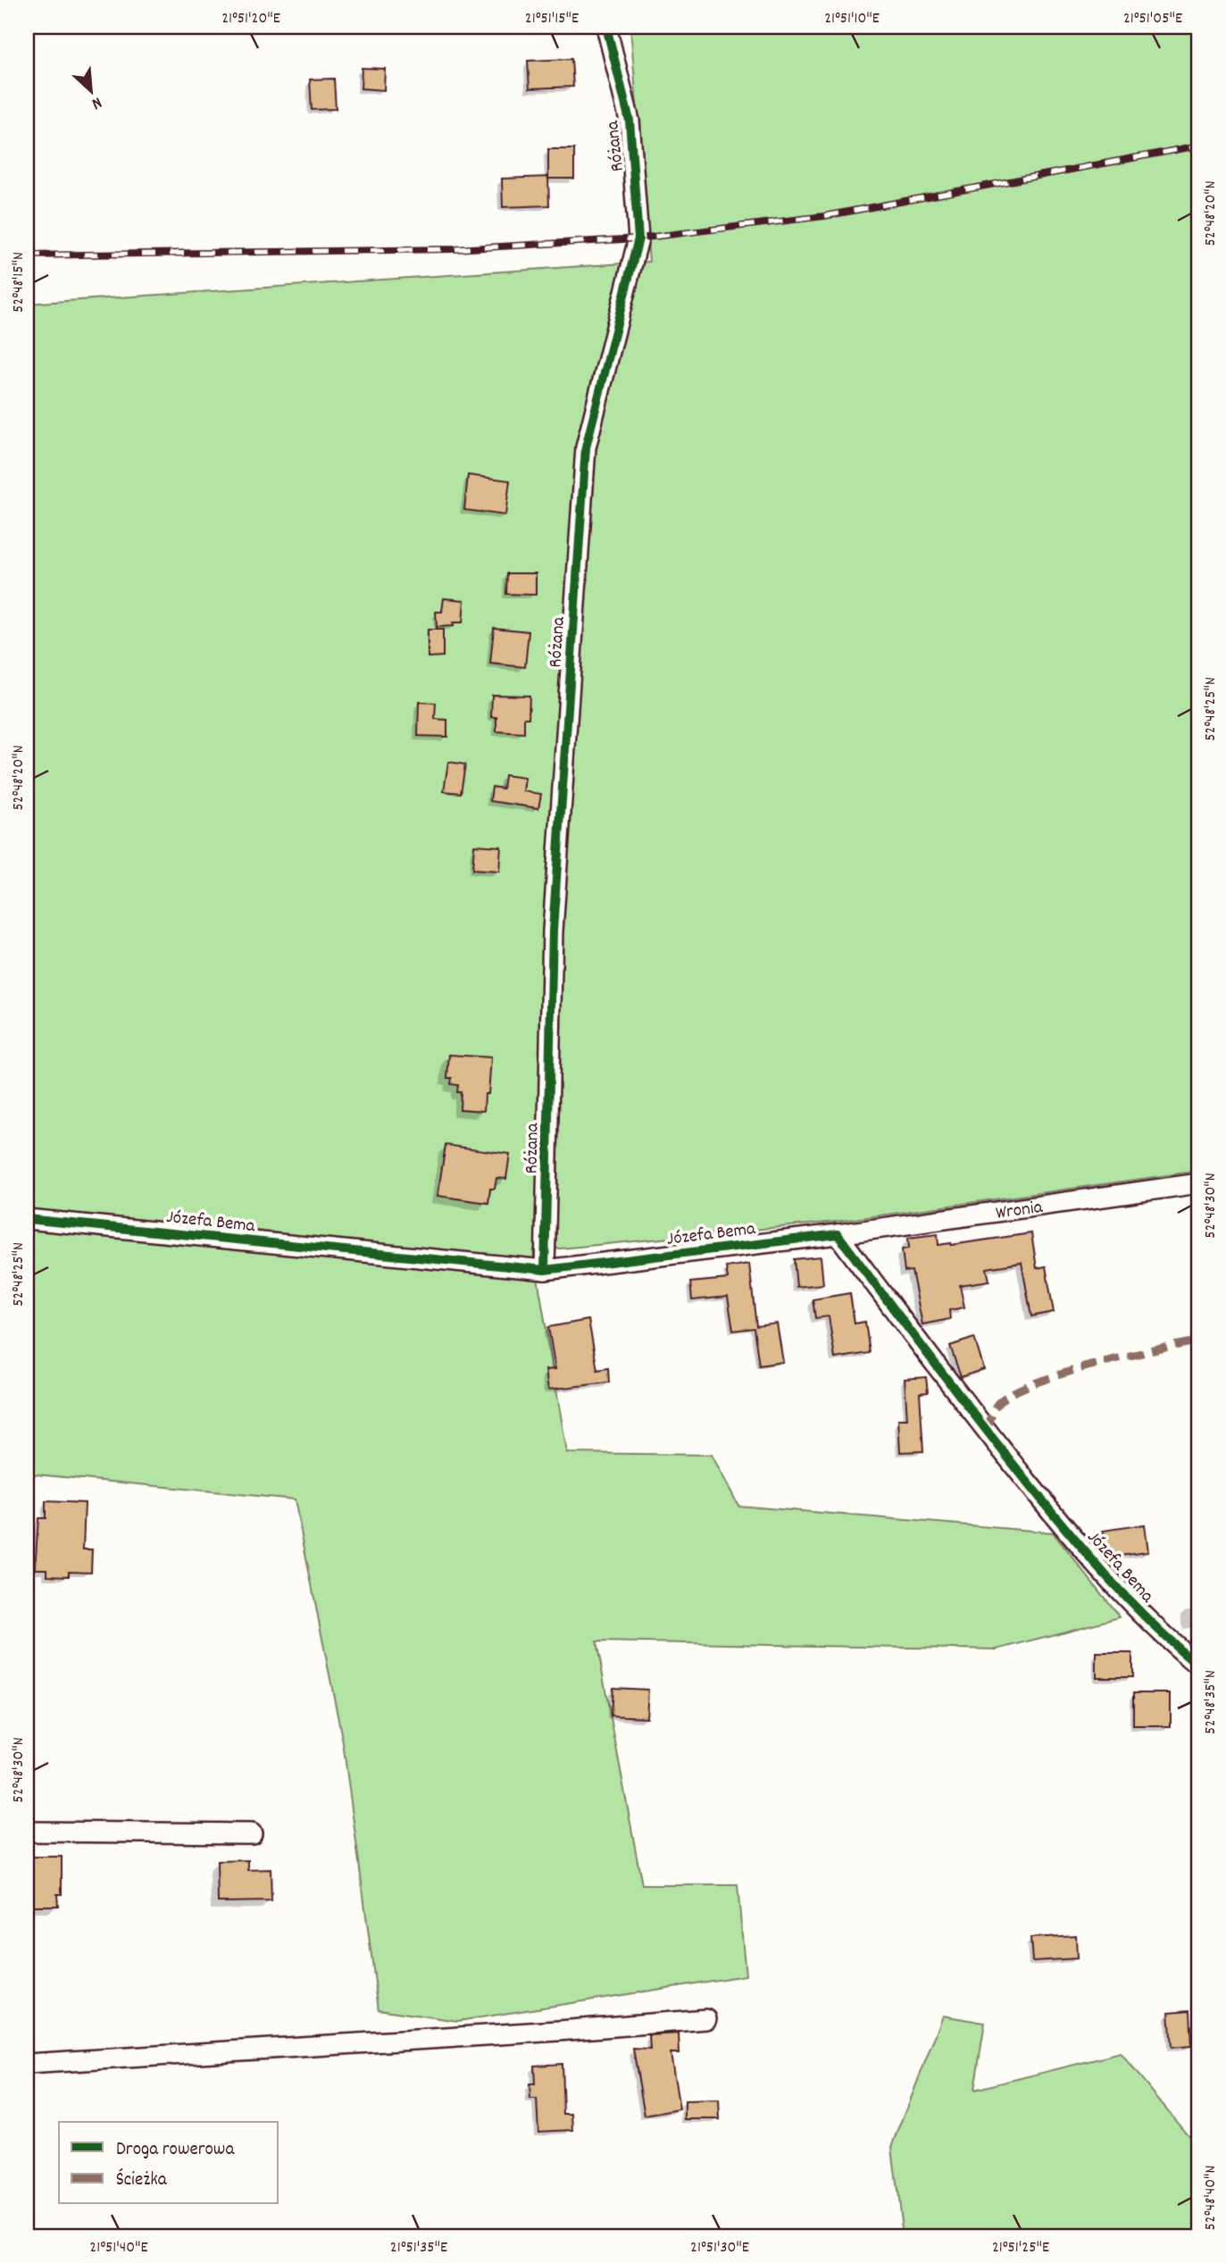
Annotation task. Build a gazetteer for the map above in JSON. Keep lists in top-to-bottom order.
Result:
{
  "streets": {
    "street": ["Różana", "Wronia", "Józefa Bema"]
  },
  "crossings": [
    ["Różana", "Józefa Bema"],
    ["Wronia", "Józefa Bema"]
  ],
  "legend": ["Droga rowerowa", "Ścieżka"],
  "north": "bottom right",
  "coordinates": [
    "21°51'20\"E",
    "21°51'15\"E",
    "21°51'10\"E",
    "21°51'05\"E",
    "52°48'20\"N",
    "52°48'15\"N",
    "52°48'25\"N",
    "52°48'30\"N",
    "52°48'35\"N",
    "52°48'40\"N",
    "21°51'40\"E",
    "21°51'35\"E",
    "21°51'30\"E",
    "21°51'25\"E"
  ]
}
